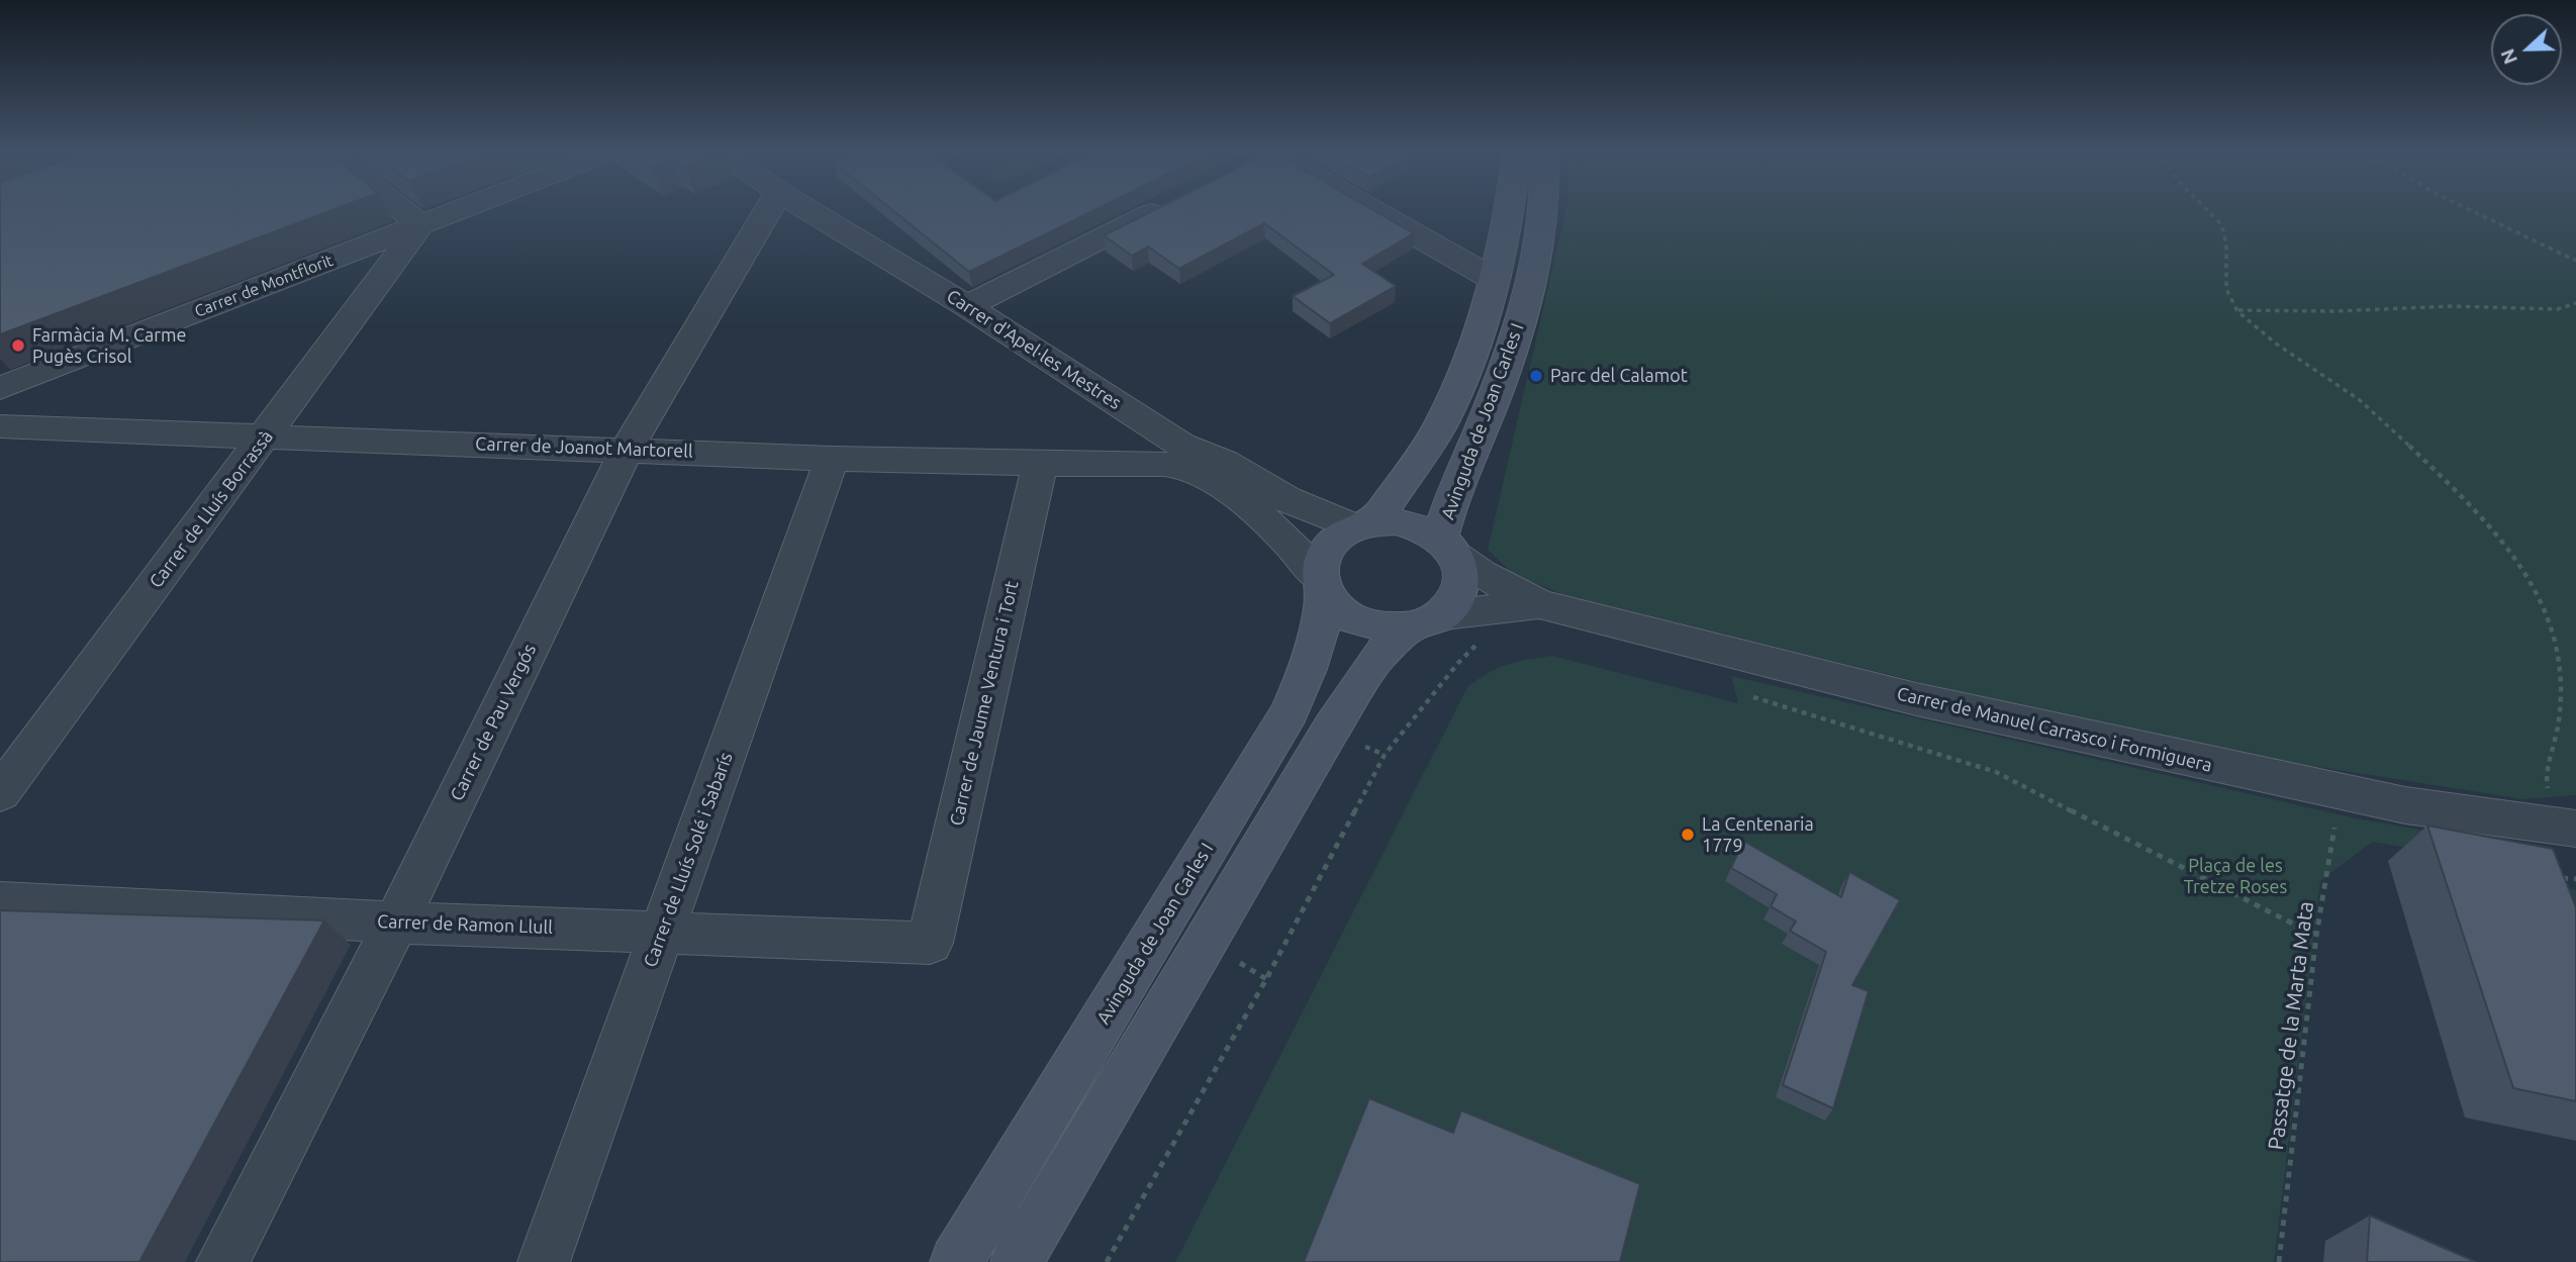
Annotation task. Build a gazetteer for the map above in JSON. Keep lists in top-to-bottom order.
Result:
{
  "streets": {
    "main road": ["Avinguda de Joan Carles I"],
    "street": [
      "Carrer de Montflorit",
      "Carrer d'Apel·les Mestres",
      "Carrer de Joanot Martorell",
      "Carrer de Lluís Borrassà",
      "Carrer de Jaume Ventura i Tort",
      "Carrer de Pau Vergós",
      "Carrer de Manuel Carrasco i Formiguera",
      "Carrer de Lluís Solé i Sabarís",
      "Carrer de Ramon Llull"
    ],
    "path": ["Passatge de la Marta Mata"]
  },
  "crossings": [
    ["Carrer de Montflorit", "Carrer de Lluís Borrassà"],
    ["Carrer d'Apel·les Mestres", "Avinguda de Joan Carles I"],
    ["Carrer d'Apel·les Mestres", "Carrer de Joanot Martorell"],
    ["Carrer d'Apel·les Mestres", "Carrer de Manuel Carrasco i Formiguera"],
    ["Avinguda de Joan Carles I", "Carrer de Joanot Martorell"],
    ["Avinguda de Joan Carles I", "Carrer de Manuel Carrasco i Formiguera"],
    ["Carrer de Joanot Martorell", "Carrer de Lluís Borrassà"],
    ["Carrer de Joanot Martorell", "Carrer de Jaume Ventura i Tort"],
    ["Carrer de Joanot Martorell", "Carrer de Pau Vergós"],
    ["Carrer de Joanot Martorell", "Carrer de Manuel Carrasco i Formiguera"],
    ["Carrer de Joanot Martorell", "Carrer de Lluís Solé i Sabarís"],
    ["Carrer de Jaume Ventura i Tort", "Carrer de Ramon Llull"],
    ["Carrer de Pau Vergós", "Carrer de Ramon Llull"],
    ["Carrer de Manuel Carrasco i Formiguera", "Passatge de la Marta Mata"],
    ["Carrer de Lluís Solé i Sabarís", "Carrer de Ramon Llull"]
  ],
  "parks": ["Plaça de les Tretze Roses"],
  "places": ["Farmàcia M. Carme Pugès Crisol", "Parc del Calamot", "La Centenaria 1779"],
  "north": "left"
}
